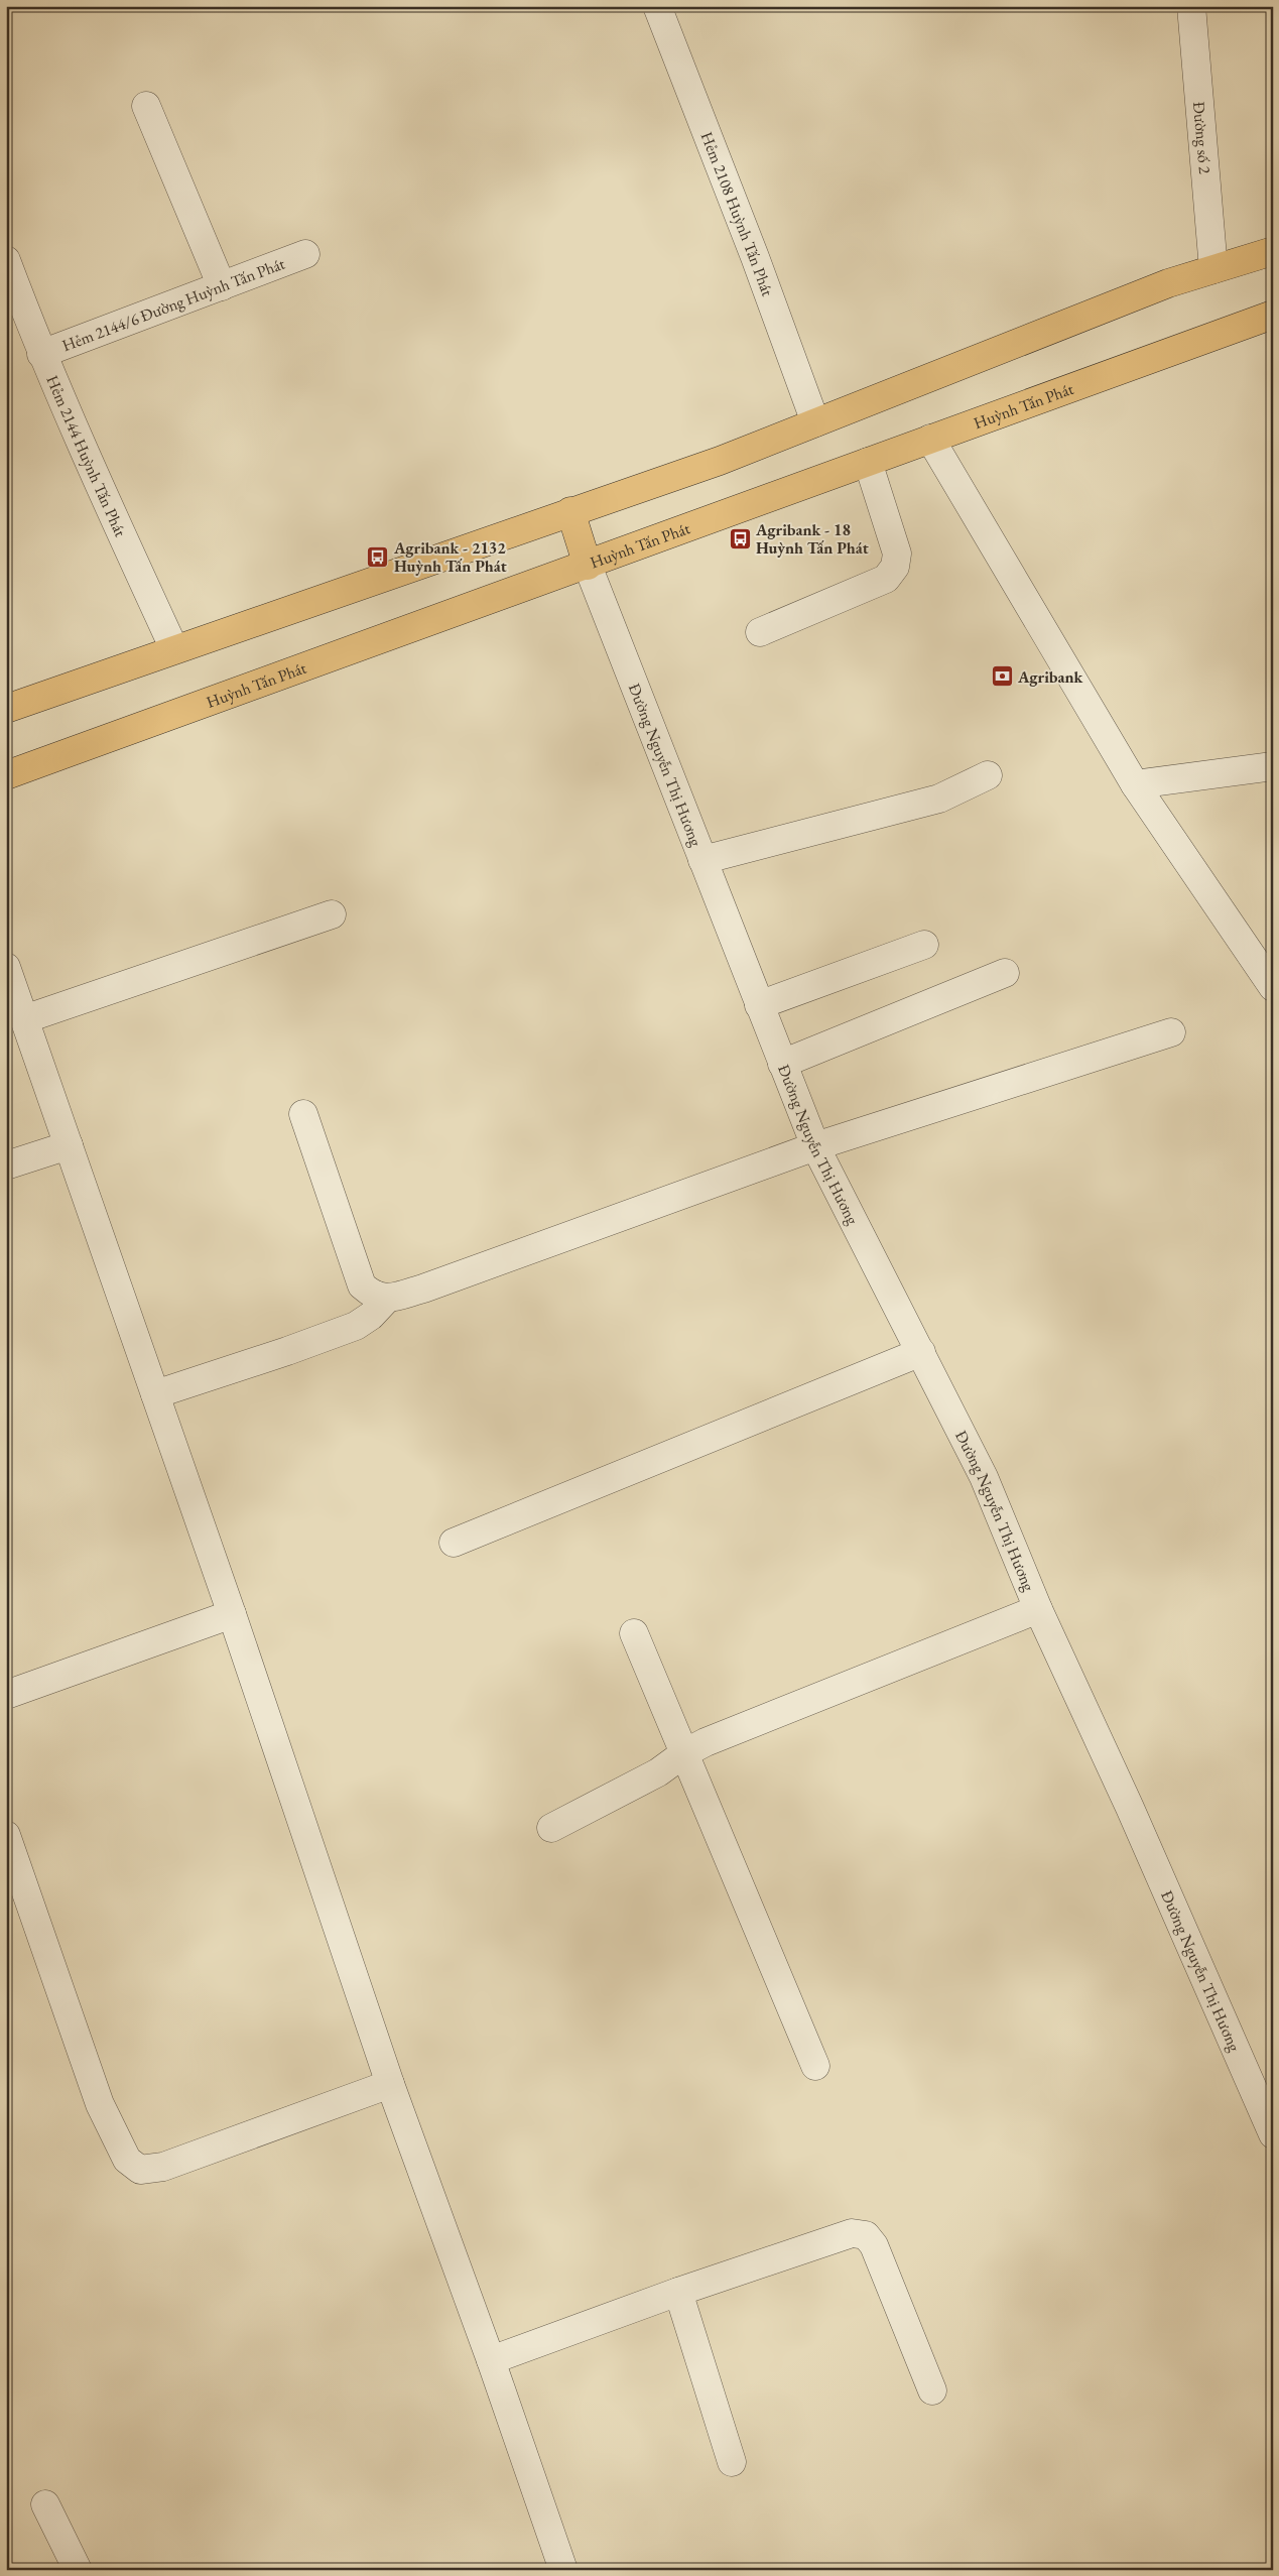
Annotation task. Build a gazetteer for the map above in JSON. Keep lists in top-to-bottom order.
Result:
{
  "streets": {
    "main road": ["Huỳnh Tấn Phát"],
    "street": [
      "Đường số 2",
      "Hẻm 2108 Huỳnh Tấn Phát",
      "Hẻm 2144/6 Đường Huỳnh Tấn Phát",
      "Hẻm 2144 Huỳnh Tấn Phát",
      "Đường Nguyễn Thị Hương"
    ]
  },
  "crossings": [
    ["Hẻm 2144/6 Đường Huỳnh Tấn Phát", "Hẻm 2144 Huỳnh Tấn Phát"],
    ["Huỳnh Tấn Phát", "Đường Nguyễn Thị Hương"]
  ],
  "places": {
    "bus stop": ["Agribank - 18 Huỳnh Tấn Phát", "Agribank - 2132 Huỳnh Tấn Phát"],
    "bank": ["Agribank"]
  }
}
